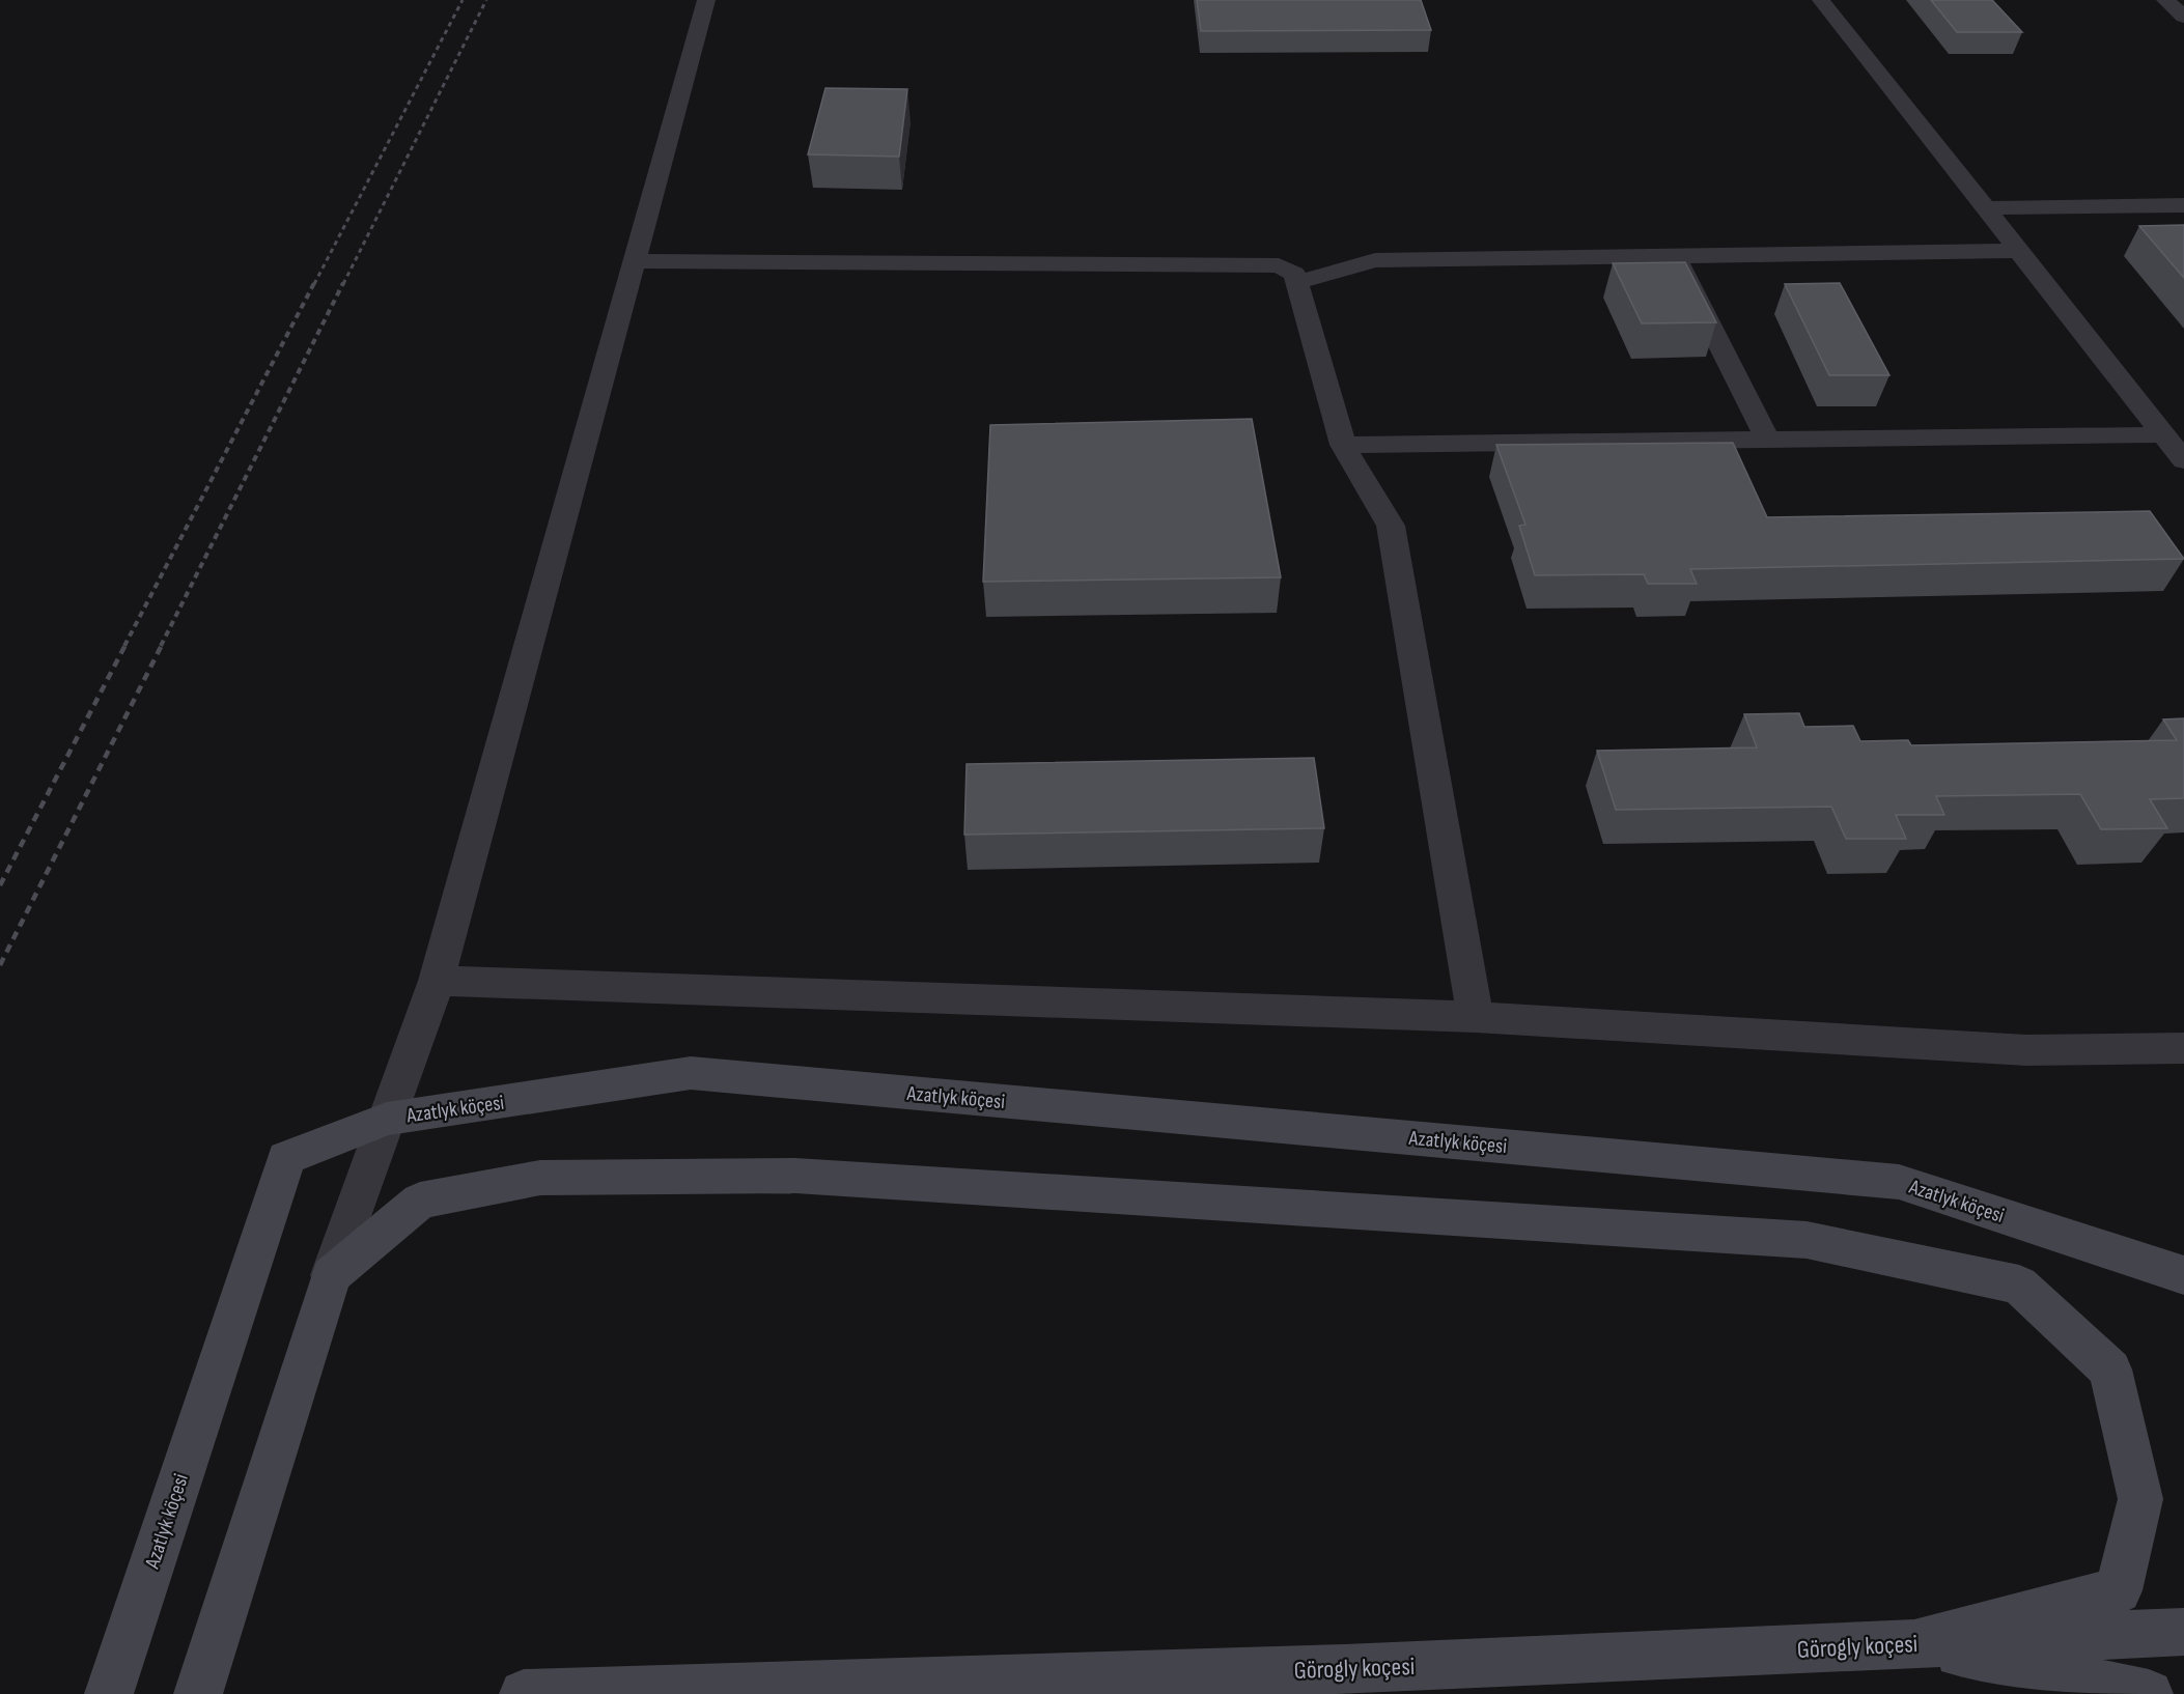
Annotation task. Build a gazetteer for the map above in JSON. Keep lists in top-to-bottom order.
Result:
{
  "streets": {
    "street": ["Azatlyk köçesi", "Görogly koçesi"]
  }
}
